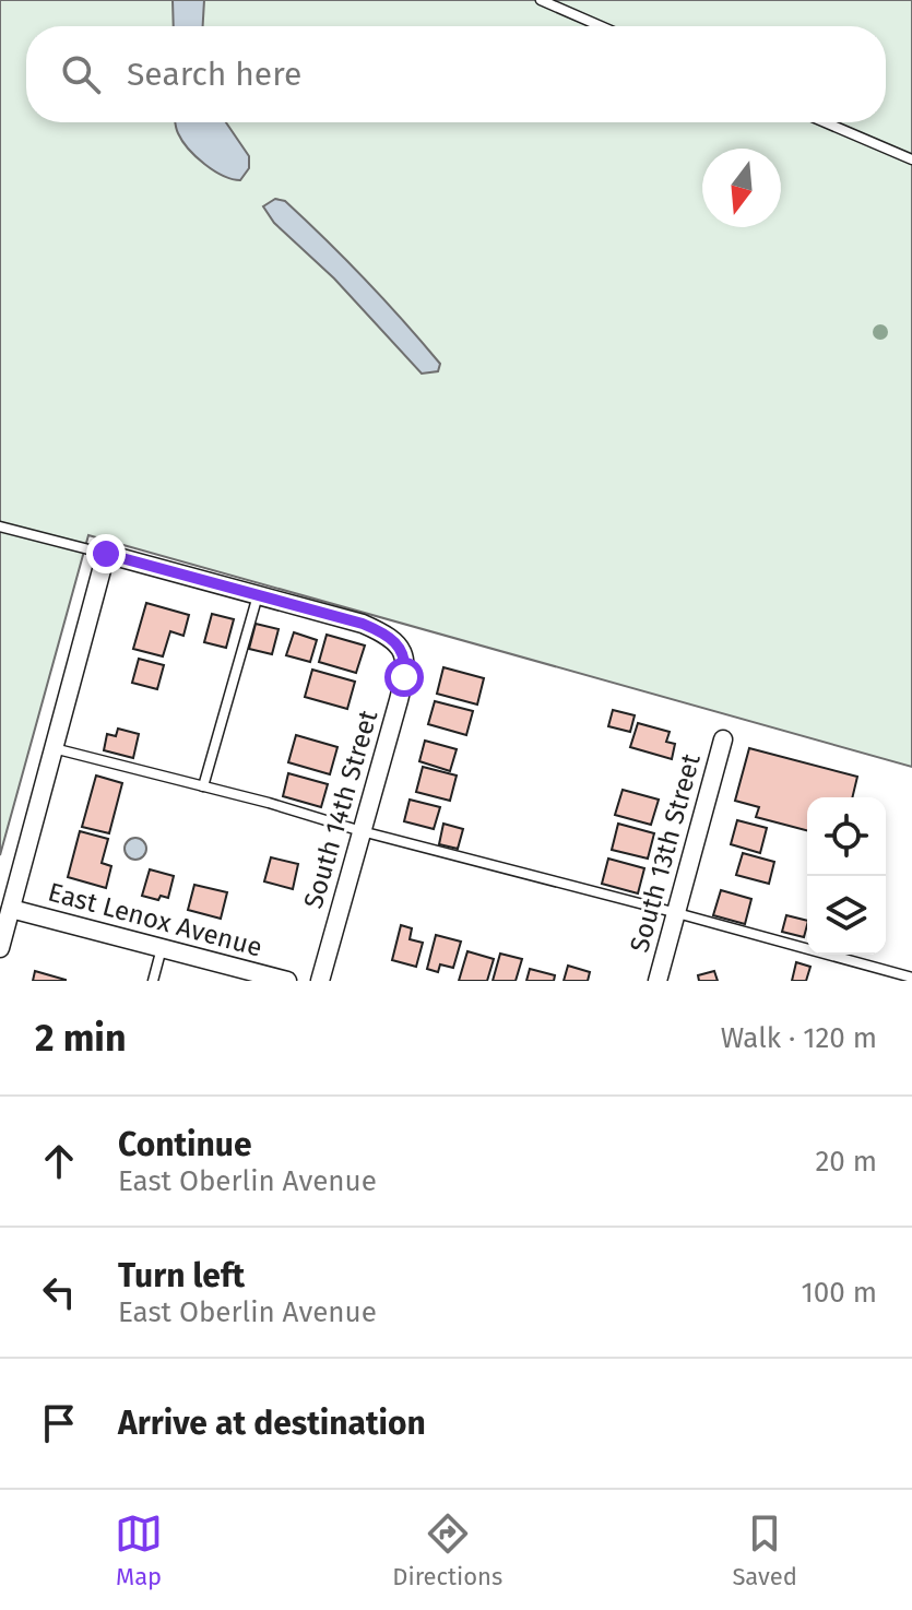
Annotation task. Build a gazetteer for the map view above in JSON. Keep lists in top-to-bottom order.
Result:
{
  "streets": {
    "street": ["South 14th Street", "South 13th Street", "East Lenox Avenue"]
  },
  "north": "bottom",
  "page": {
    "search": "Search here",
    "heading": ["2 min", "Walk · 120 m"],
    "list": [
      ["Continue", "East Oberlin Avenue", "20 m"],
      ["Turn left", "East Oberlin Avenue", "100 m"],
      "Arrive at destination"
    ],
    "nav": ["Map", "Directions", "Saved"]
  }
}
